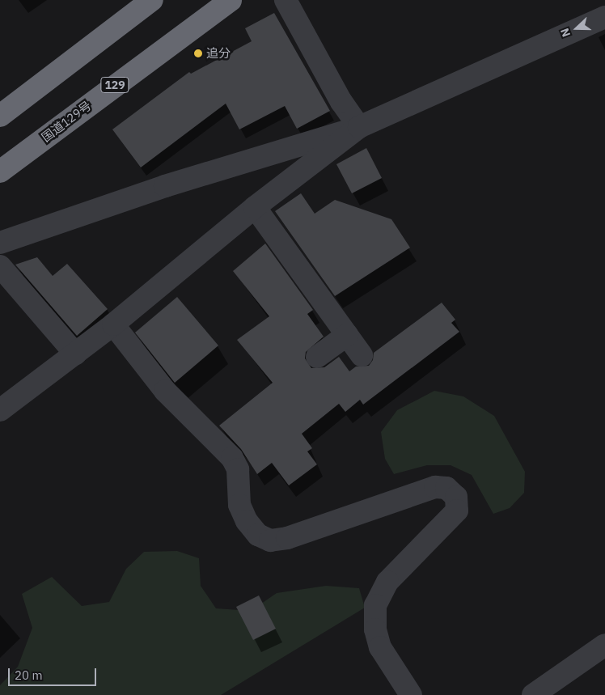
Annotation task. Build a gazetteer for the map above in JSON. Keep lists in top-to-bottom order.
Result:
{
  "streets": {
    "highway": ["129", "国道129号"]
  },
  "places": ["追分"],
  "scale_bar": "20 m",
  "north": "left"
}
